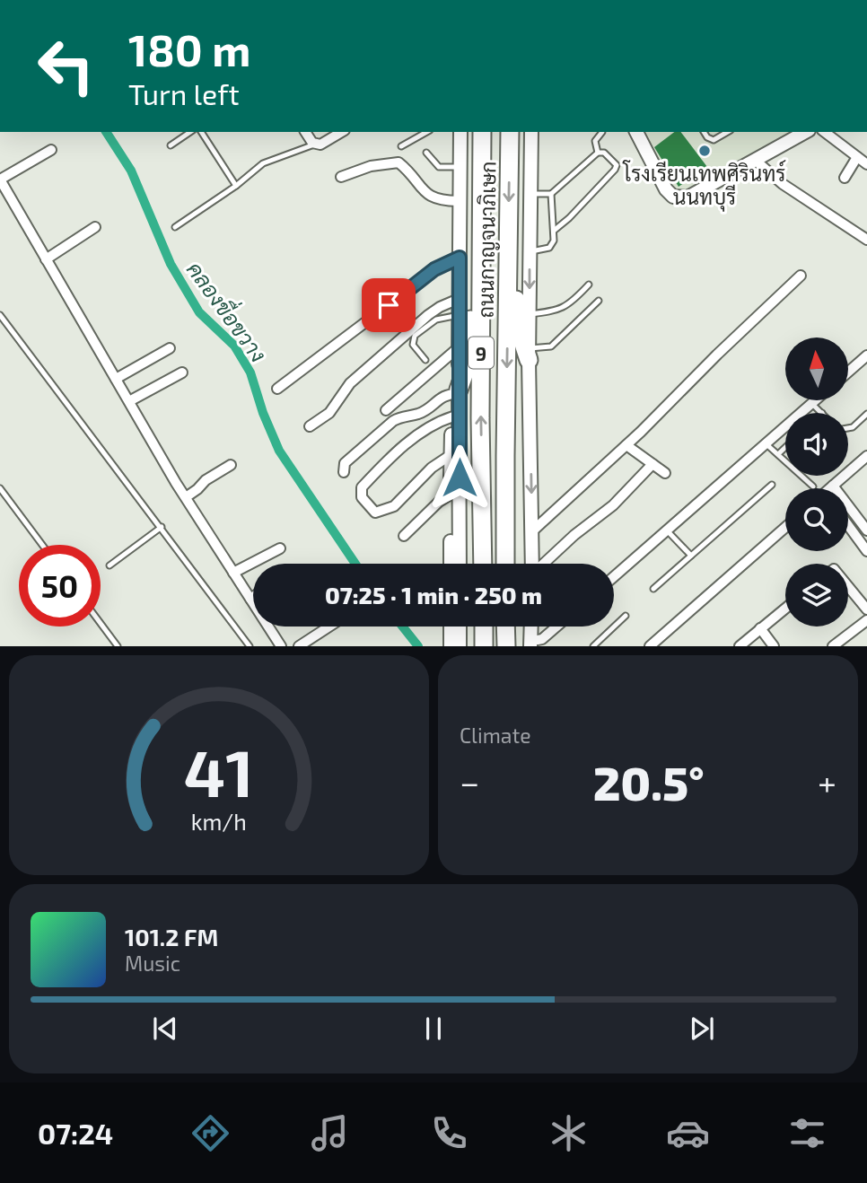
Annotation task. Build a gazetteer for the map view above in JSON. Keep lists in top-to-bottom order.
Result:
{
  "streets": {
    "highway": ["ถนนกาญจนาภิเษก", "9"]
  },
  "water": ["คลองขื่อขวาง"],
  "places": ["โรงเรียนเทพศิรินทร์ นนทบุรี"],
  "north": "top",
  "page": {
    "turn": ["180 m", "Turn left"],
    "limit": "50",
    "trip": "07:25 · 1 min · 250 m",
    "tile": "Climate",
    "heat": ["−", "20.5°", "+"],
    "song": ["101.2 FM", "Music"],
    "tabs": "07:24",
    "gauge": ["41", "km/h"]
  }
}
